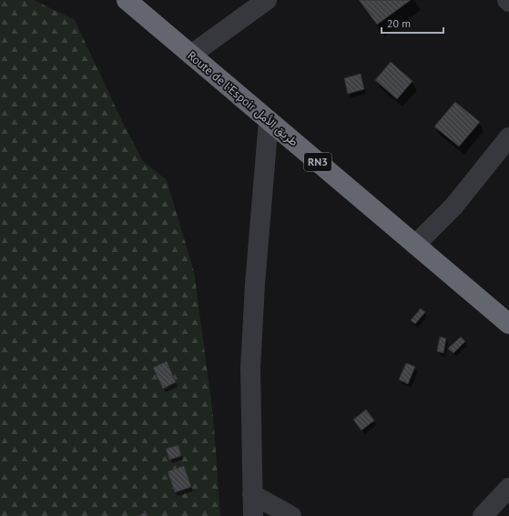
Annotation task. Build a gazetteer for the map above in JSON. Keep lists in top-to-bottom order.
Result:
{
  "streets": {
    "highway": ["Route de l’Espoir طريق الأمل", "RN3"]
  },
  "scale_bar": "20 m"
}
